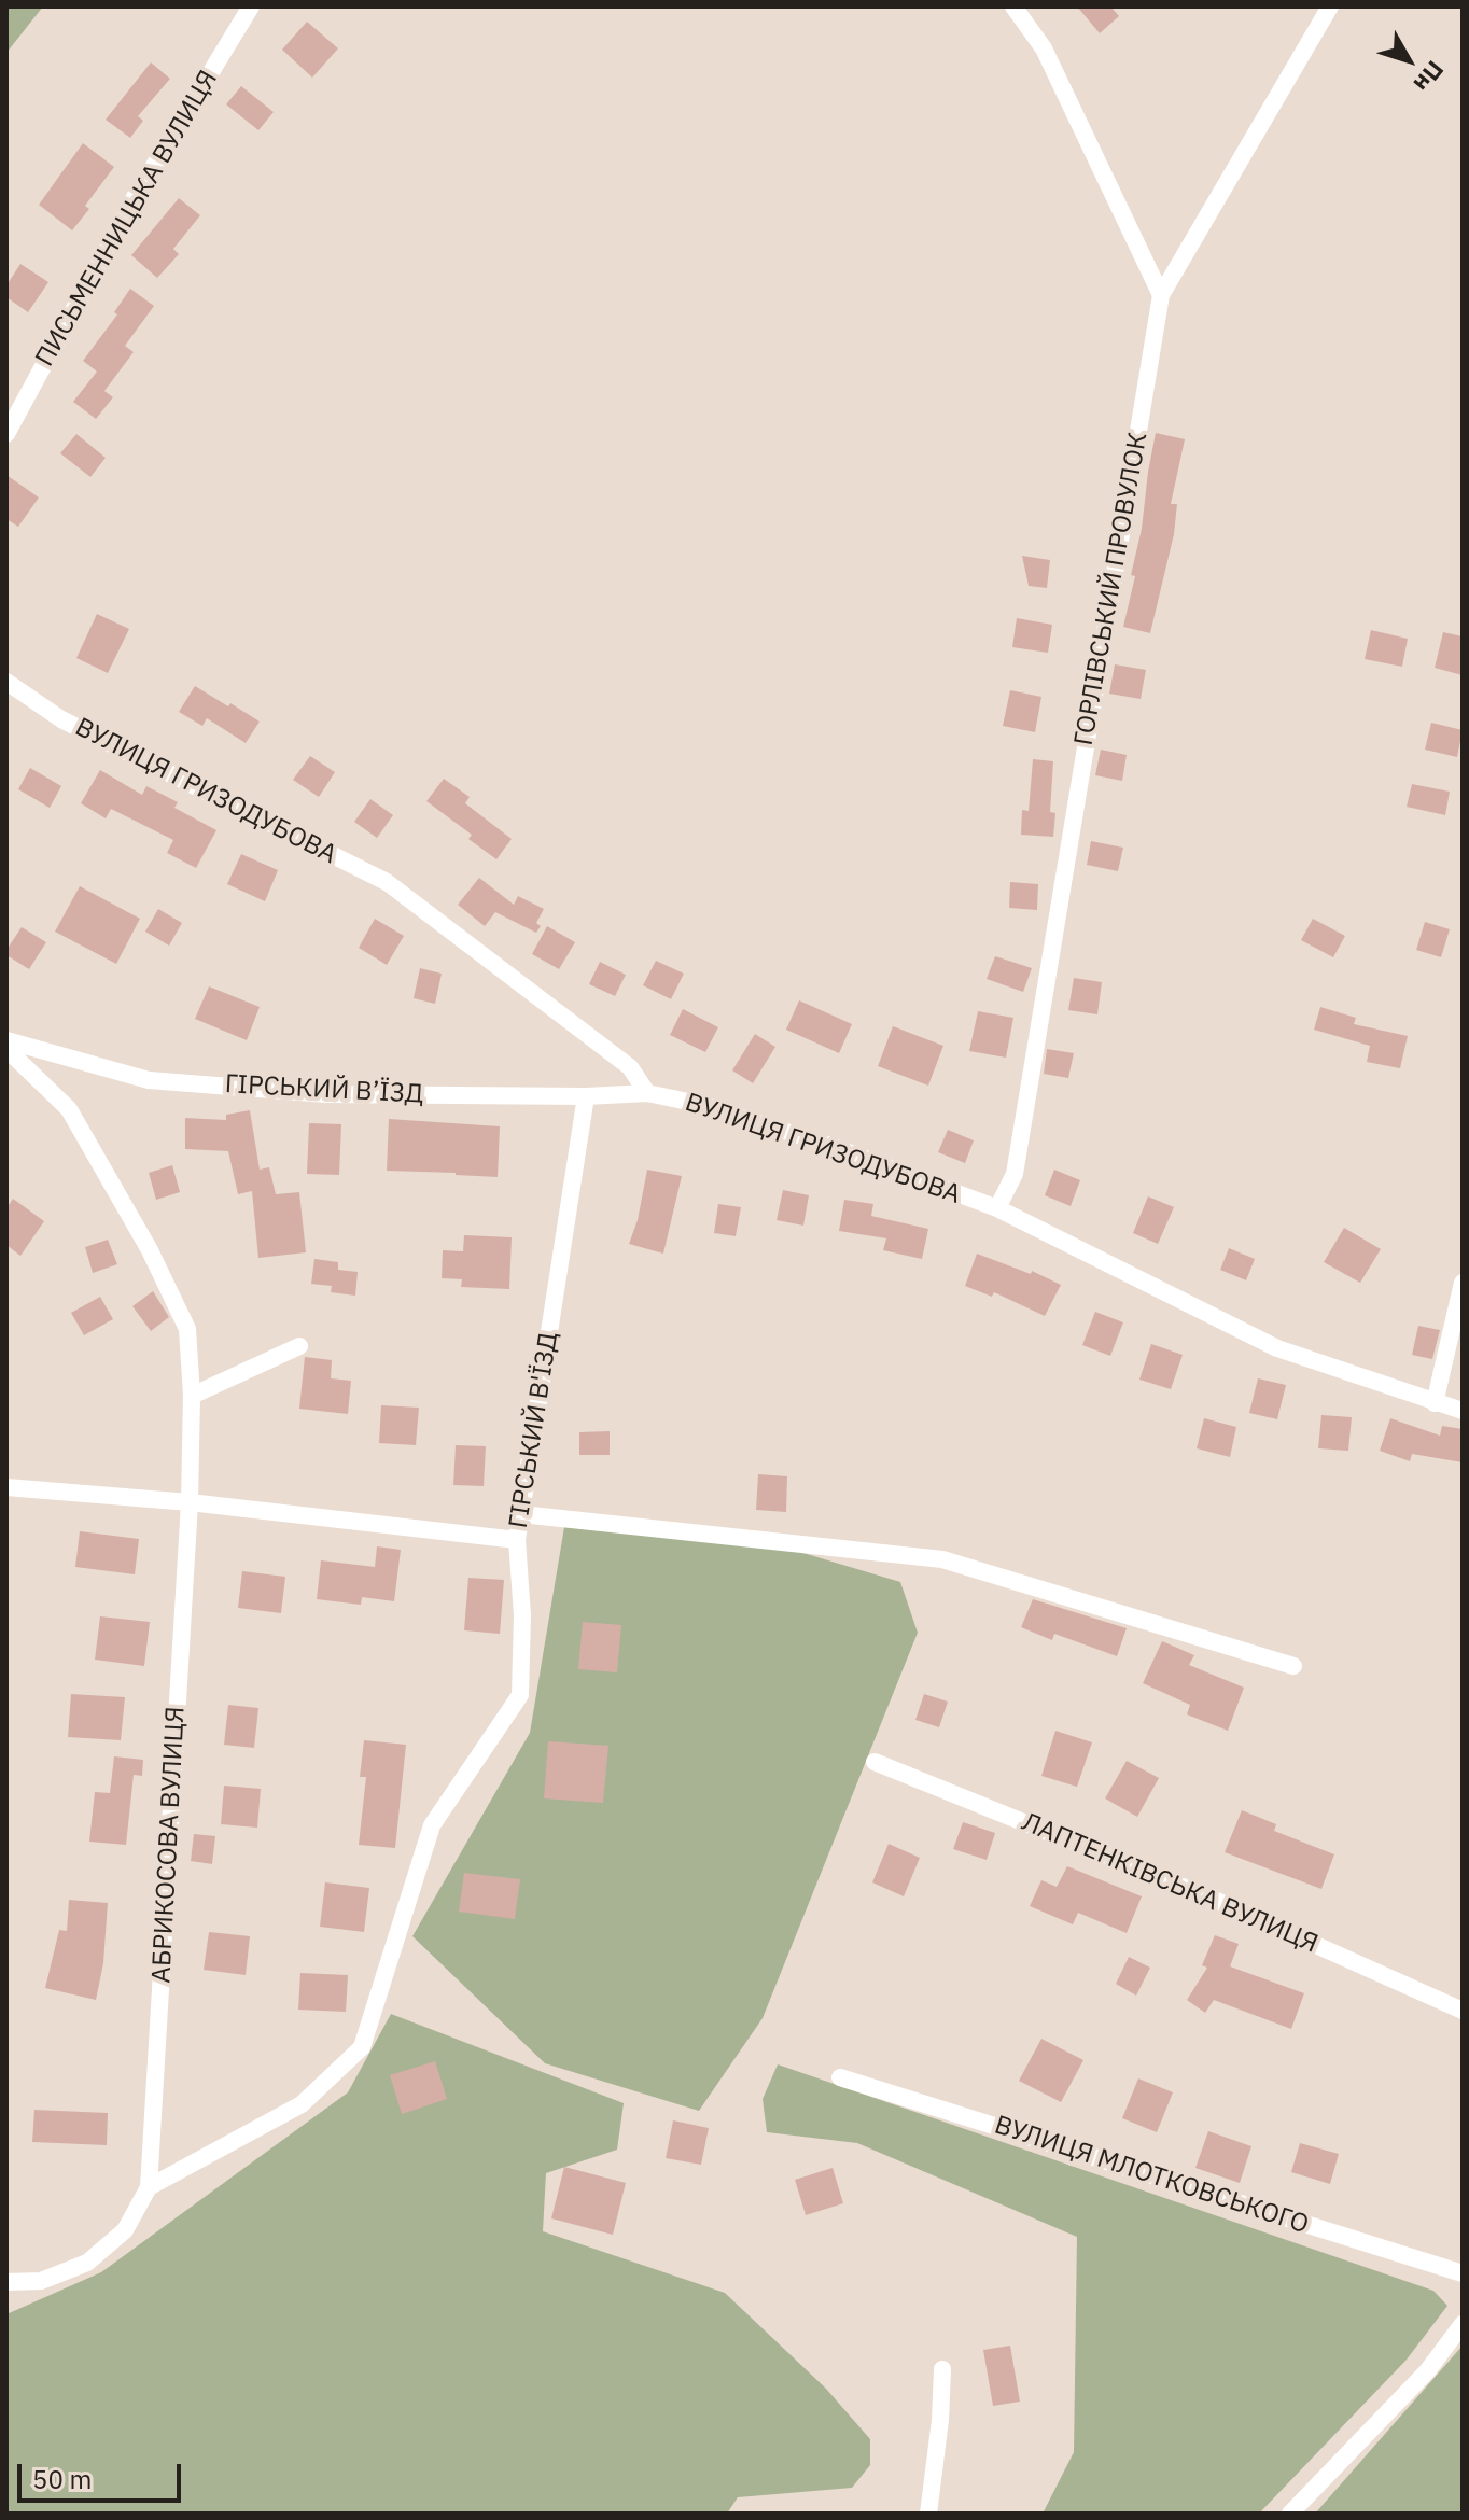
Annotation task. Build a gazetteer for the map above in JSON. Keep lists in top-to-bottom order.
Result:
{
  "streets": {
    "street": [
      "ПИСЬМЕННИЦЬКА ВУЛИЦЯ",
      "ГОРЛІВСЬКИЙ ПРОВУЛОК",
      "ВУЛИЦЯ ГРИЗОДУБОВА",
      "ГІРСЬКИЙ В’ЇЗД",
      "ГІРСЬКИЙ В'ЇЗД",
      "АБРИКОСОВА ВУЛИЦЯ",
      "ЛАПТЕНКІВСЬКА ВУЛИЦЯ",
      "ВУЛИЦЯ МЛОТКОВСЬКОГО"
    ]
  },
  "crossings": [
    ["ГОРЛІВСЬКИЙ ПРОВУЛОК", "ВУЛИЦЯ ГРИЗОДУБОВА"],
    ["ВУЛИЦЯ ГРИЗОДУБОВА", "ГІРСЬКИЙ В’ЇЗД"],
    ["ГІРСЬКИЙ В’ЇЗД", "ГІРСЬКИЙ В'ЇЗД"],
    ["ГІРСЬКИЙ В'ЇЗД", "АБРИКОСОВА ВУЛИЦЯ"]
  ],
  "scale_bar": "50 m",
  "north": "bottom right"
}
